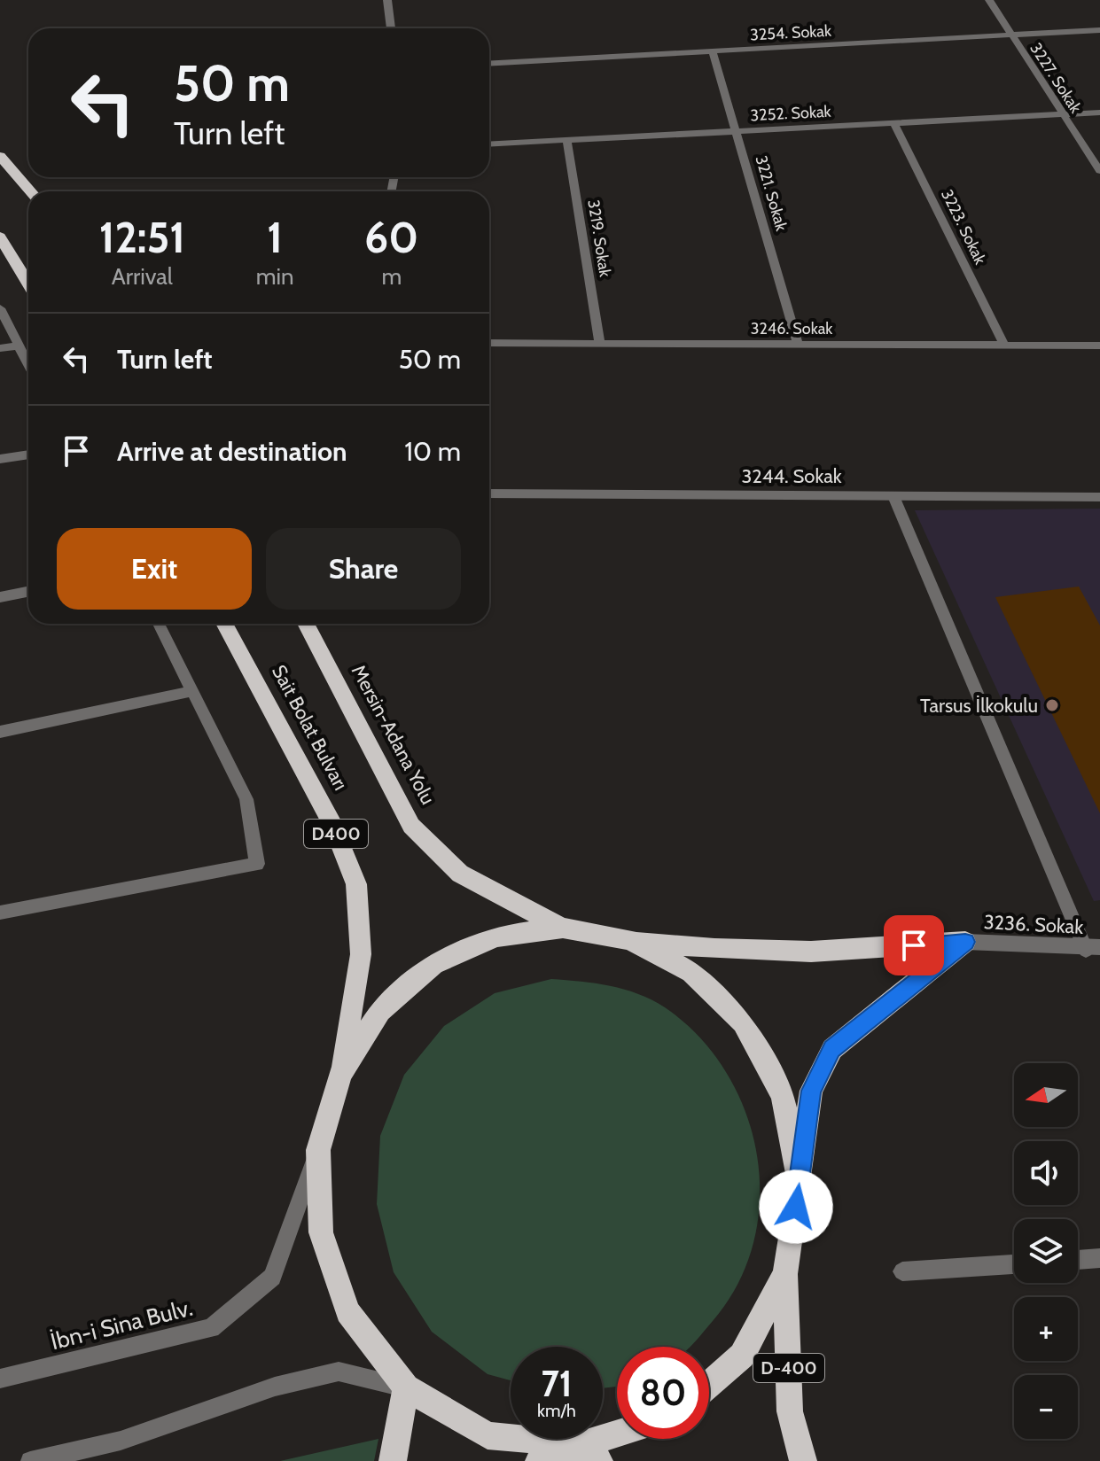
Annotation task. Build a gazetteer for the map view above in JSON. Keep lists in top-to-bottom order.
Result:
{
  "streets": {
    "highway": [
      "Sait Bolat Bulvarı",
      "Mersin-Adana Yolu",
      "D400",
      "D-400"
    ],
    "street": [
      "3254. Sokak",
      "3227. Sokak",
      "3252. Sokak",
      "3221. Sokak",
      "3223. Sokak",
      "3219. Sokak",
      "3246. Sokak",
      "3244. Sokak",
      "3236. Sokak",
      "İbn-i Sina Bulv."
    ]
  },
  "crossings": [
    ["3254. Sokak", "3227. Sokak"],
    ["3254. Sokak", "3221. Sokak"],
    ["3227. Sokak", "3252. Sokak"],
    ["3252. Sokak", "3221. Sokak"],
    ["3252. Sokak", "3223. Sokak"],
    ["3252. Sokak", "3219. Sokak"],
    ["3221. Sokak", "3246. Sokak"],
    ["3223. Sokak", "3246. Sokak"],
    ["3219. Sokak", "3246. Sokak"]
  ],
  "places": ["Tarsus İlkokulu"],
  "north": "left",
  "page": {
    "turn": ["50 m", "Turn left"],
    "eta": [
      "12:51",
      "Arrival",
      "1",
      "min",
      "60",
      "m"
    ],
    "list": [
      {
        "name": "Turn left",
        "value": "50 m"
      },
      {
        "name": "Arrive at destination",
        "value": "10 m"
      }
    ],
    "buttons": ["Exit", "Share"],
    "map_buttons": ["+", "−"],
    "speed": "71 km/h",
    "limit": "80"
  }
}
